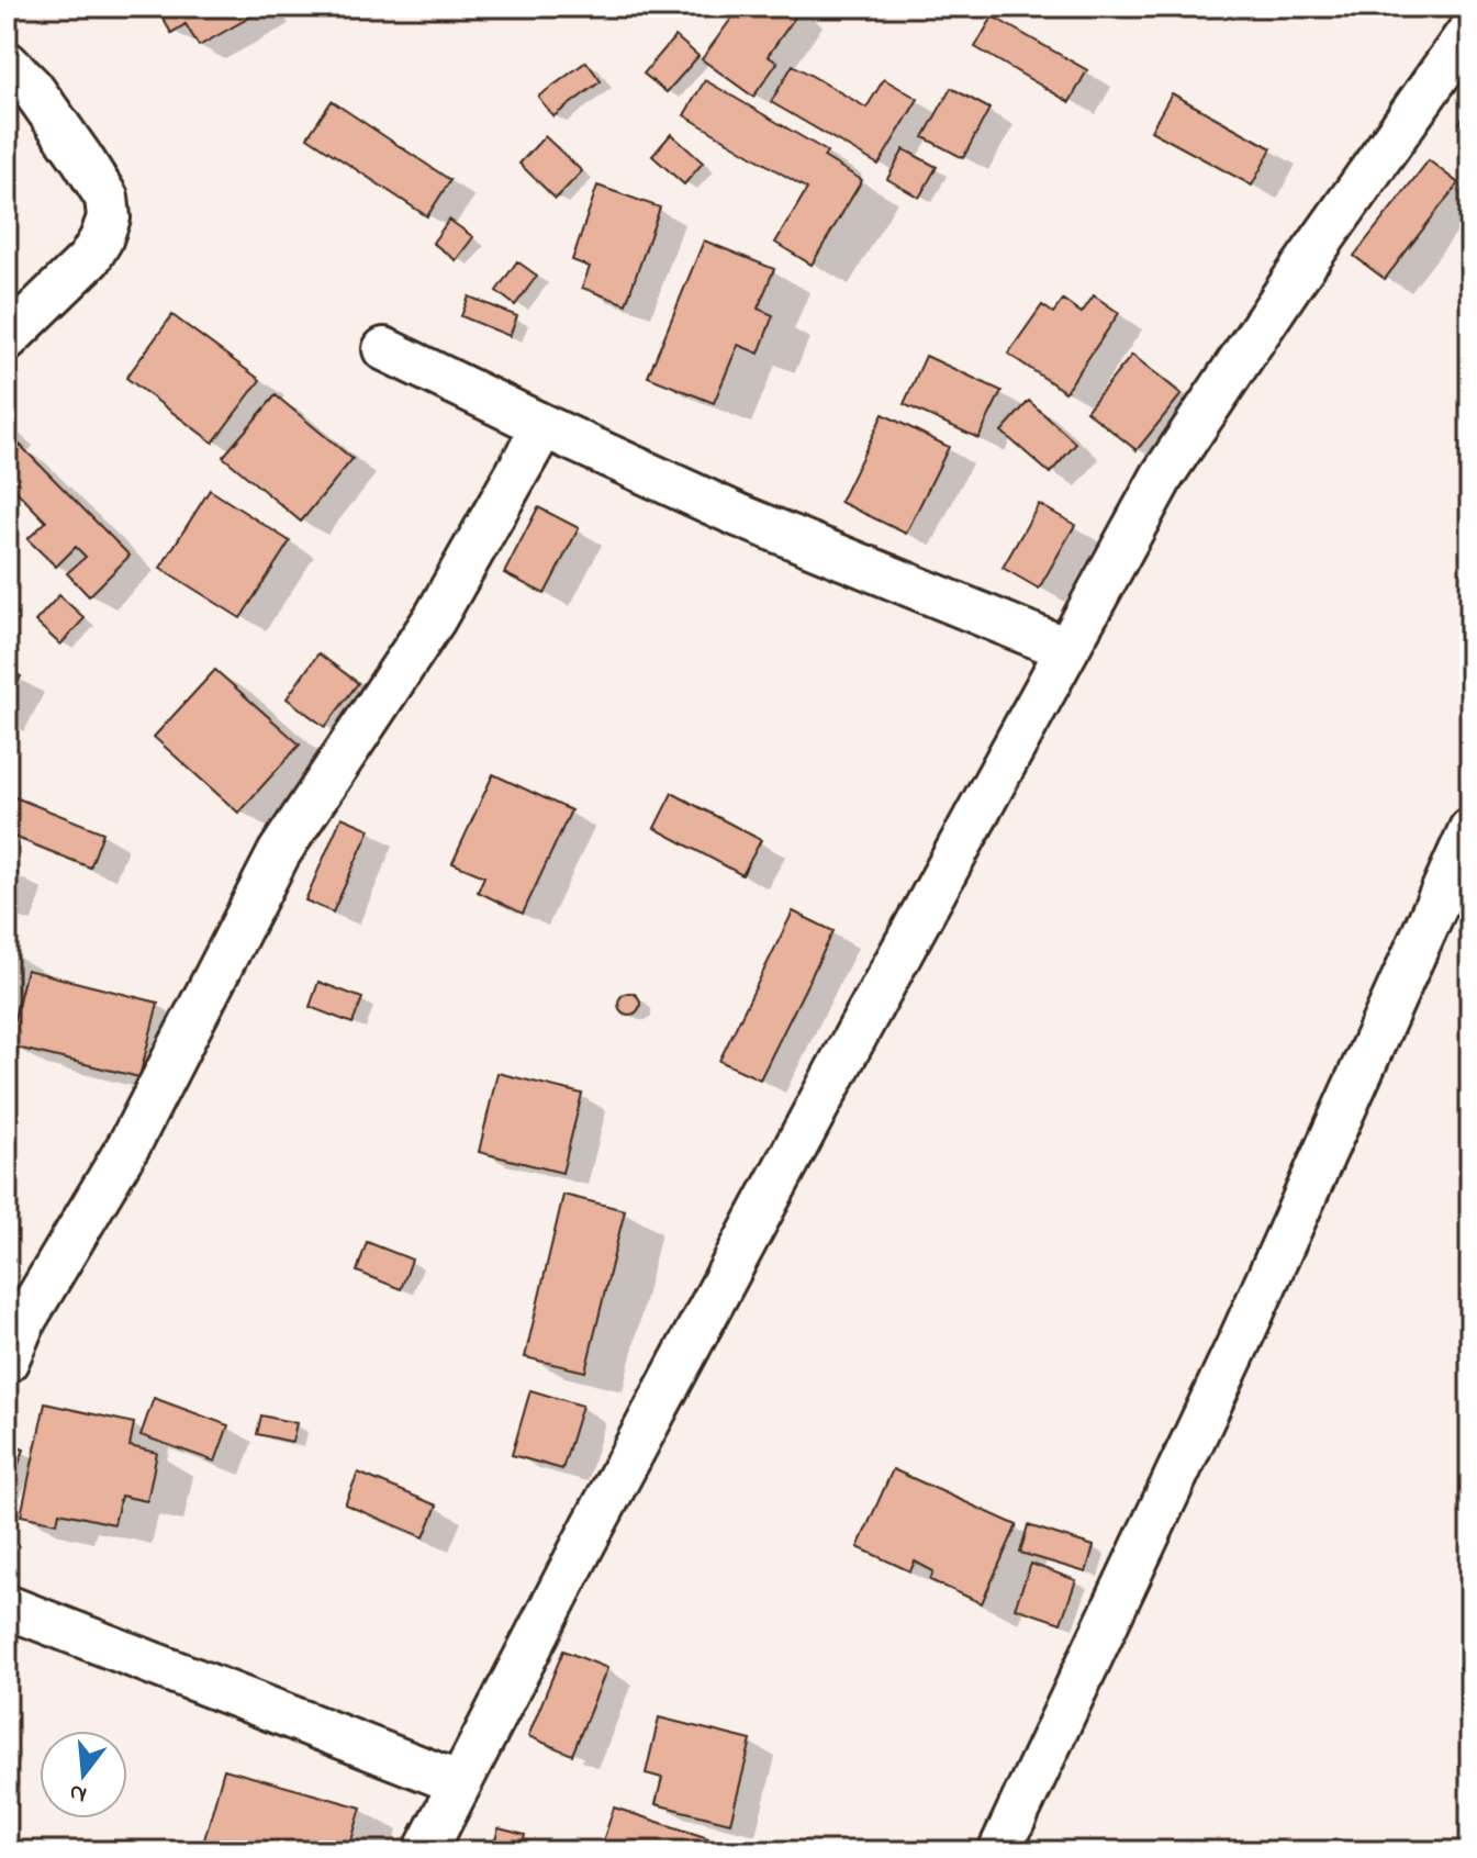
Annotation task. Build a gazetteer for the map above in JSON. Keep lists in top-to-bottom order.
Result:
{
  "north": "bottom"
}
